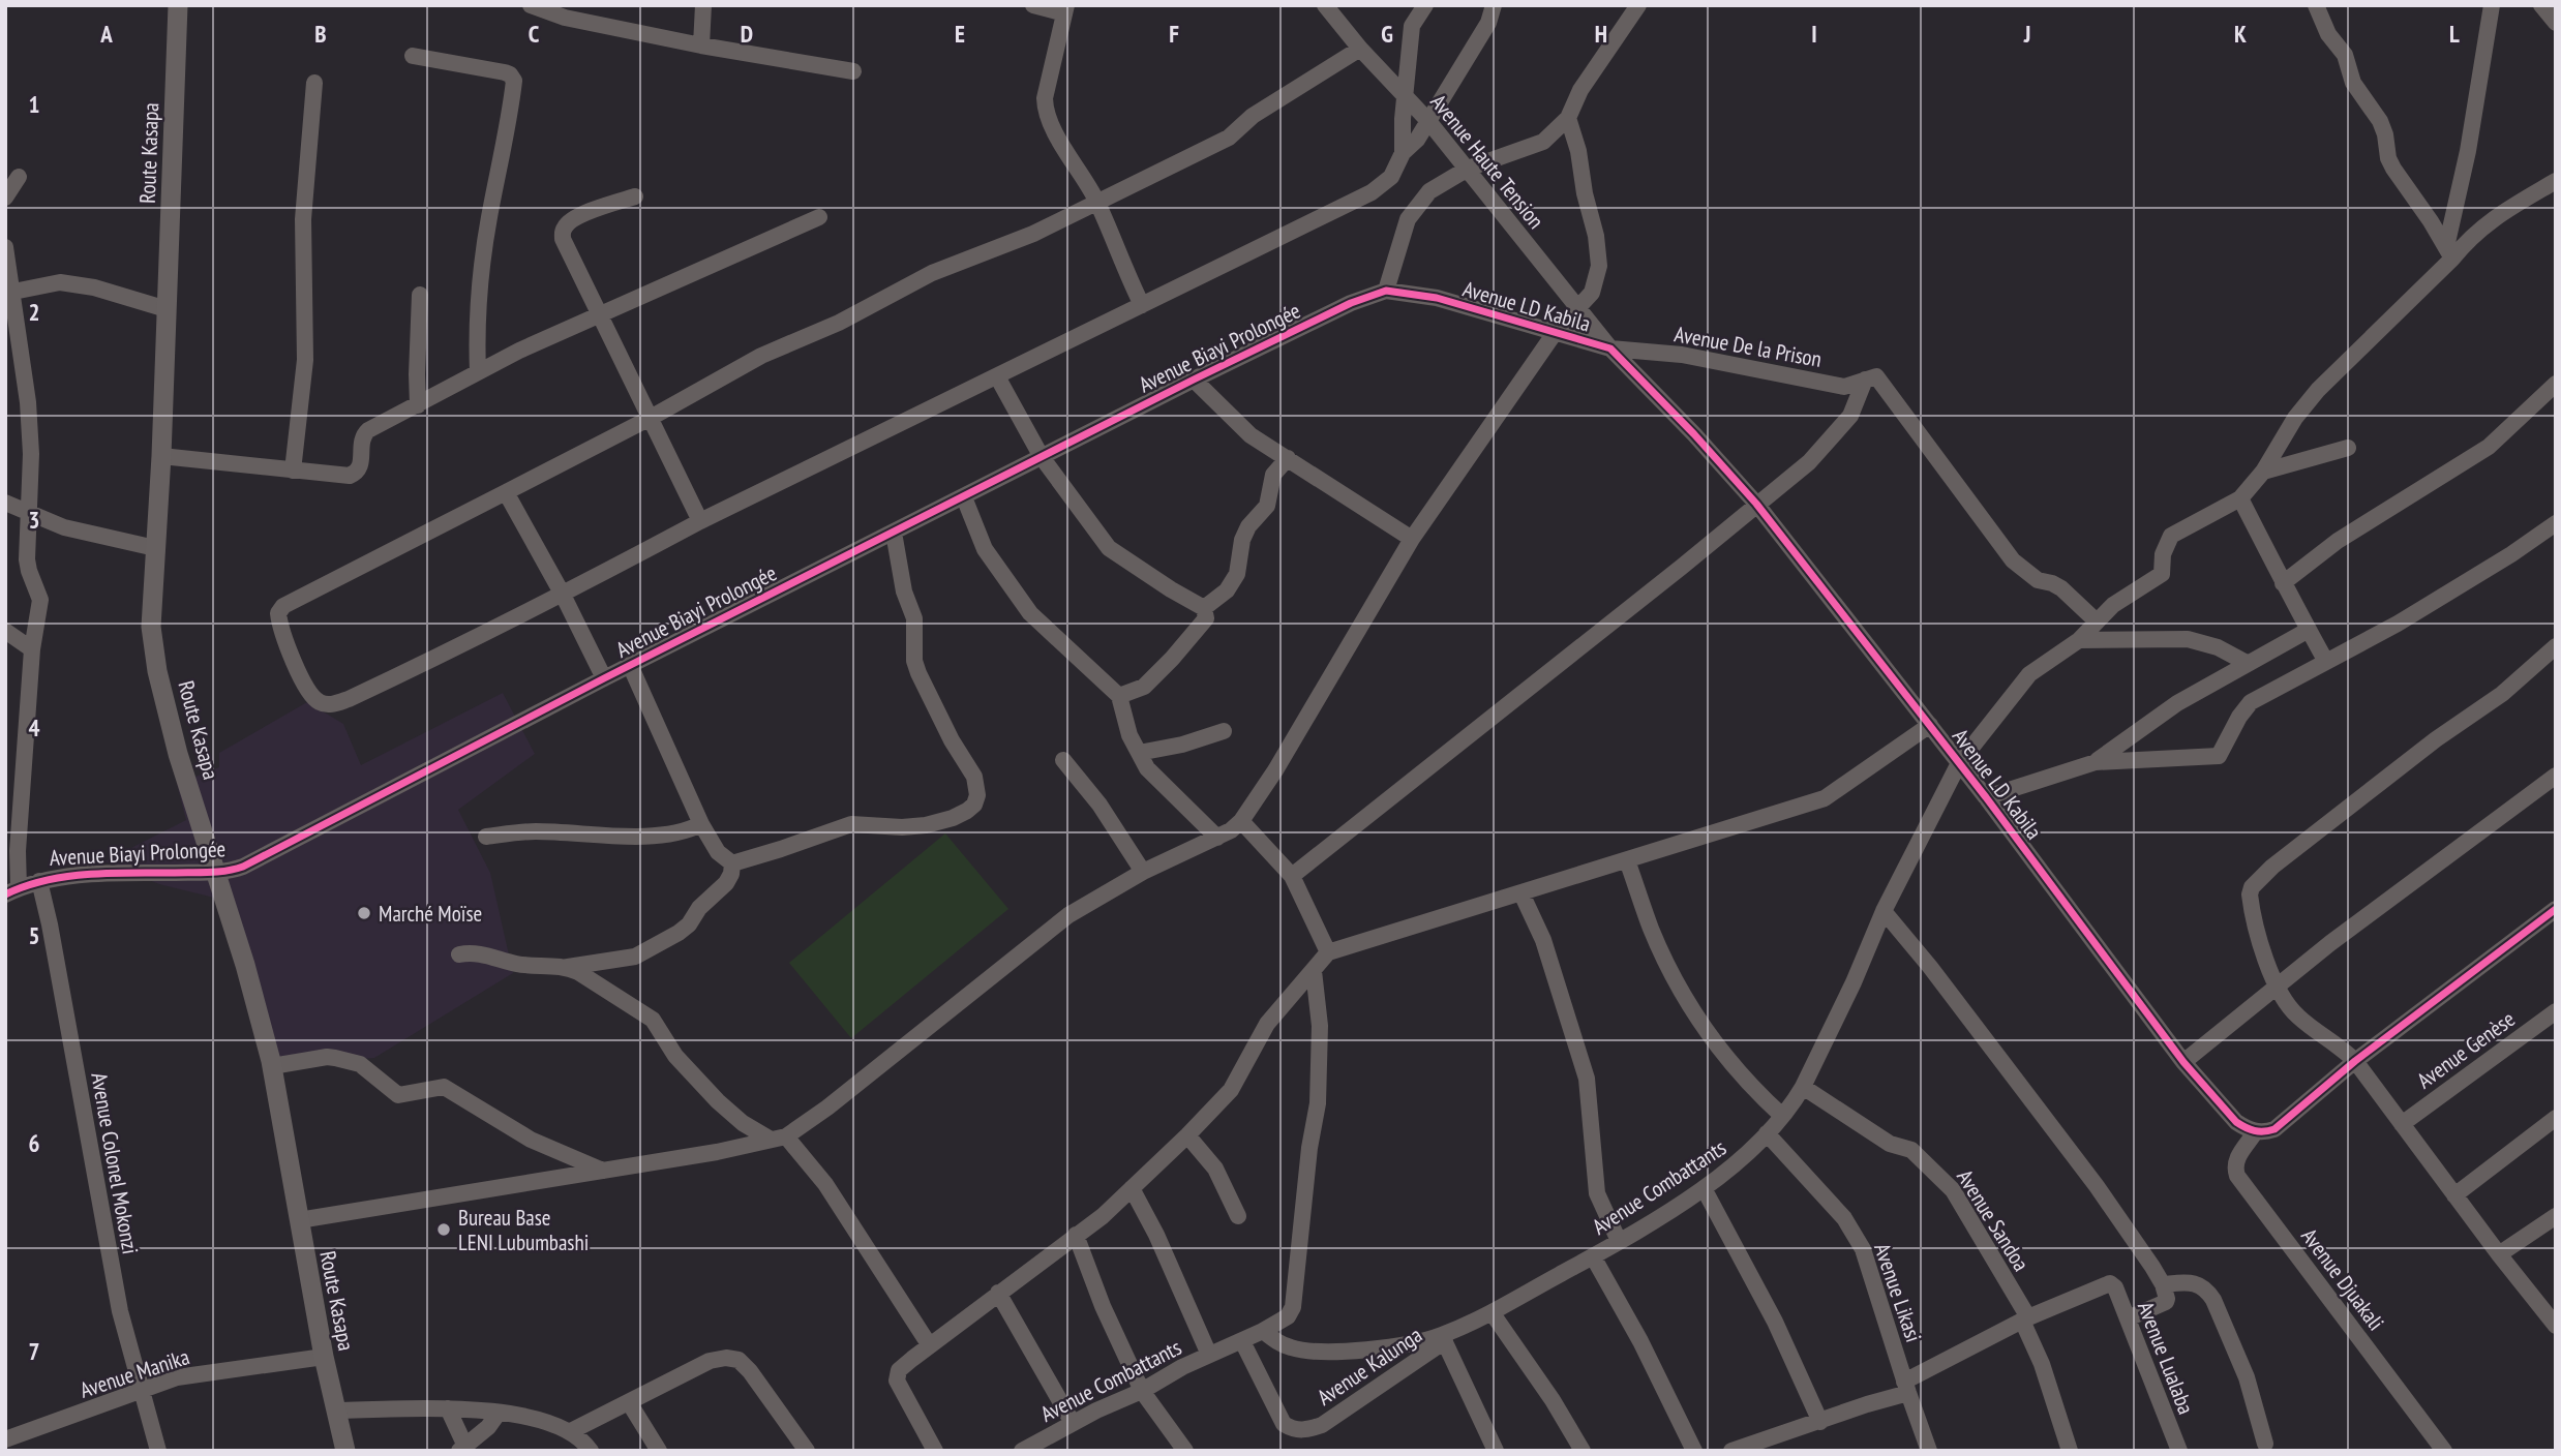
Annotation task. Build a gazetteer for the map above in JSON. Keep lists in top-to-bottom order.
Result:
{
  "streets": {
    "main road": ["Route Kasapa"],
    "street": [
      "Avenue Haute Tension",
      "Avenue LD Kabila",
      "Avenue De la Prison",
      "Avenue Biayi Prolongée",
      "Avenue Genèse",
      "Avenue Colonel Mokonzi",
      "Avenue Combattants",
      "Avenue Sandoa",
      "Avenue Djuakali",
      "Avenue Likasi",
      "Avenue Lualaba",
      "Avenue Kalunga",
      "Avenue Manika"
    ]
  },
  "crossings": [
    ["Route Kasapa", "Avenue Biayi Prolongée"],
    ["Route Kasapa", "Avenue Manika"],
    ["Avenue Haute Tension", "Avenue LD Kabila"],
    ["Avenue Haute Tension", "Avenue De la Prison"],
    ["Avenue LD Kabila", "Avenue De la Prison"],
    ["Avenue LD Kabila", "Avenue Biayi Prolongée"],
    ["Avenue LD Kabila", "Avenue Combattants"],
    ["Avenue LD Kabila", "Avenue Djuakali"],
    ["Avenue Biayi Prolongée", "Avenue Colonel Mokonzi"],
    ["Avenue Colonel Mokonzi", "Avenue Manika"],
    ["Avenue Combattants", "Avenue Sandoa"],
    ["Avenue Combattants", "Avenue Likasi"],
    ["Avenue Combattants", "Avenue Kalunga"],
    ["Avenue Sandoa", "Avenue Lualaba"]
  ],
  "places": ["Marché Moïse", "Bureau Base LENI Lubumbashi"],
  "grid": {
    "columns": [
      "A",
      "B",
      "C",
      "D",
      "E",
      "F",
      "G",
      "H",
      "I",
      "J",
      "K",
      "L"
    ],
    "rows": [
      "1",
      "2",
      "3",
      "4",
      "5",
      "6",
      "7"
    ]
  }
}
